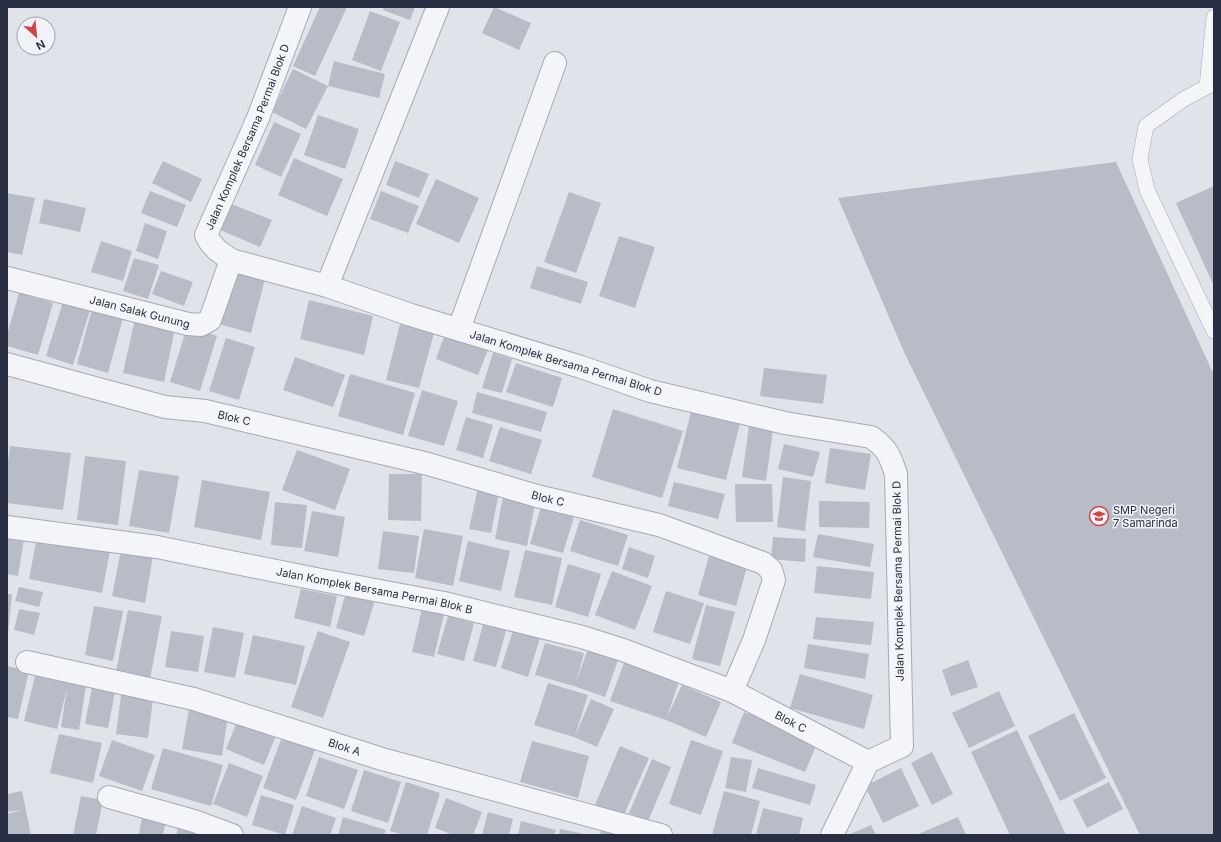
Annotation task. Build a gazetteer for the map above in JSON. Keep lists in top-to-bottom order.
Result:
{
  "streets": {
    "street": [
      "Jalan Komplek Bersama Permai Blok D",
      "Jalan Salak Gunung",
      "Blok C",
      "Jalan Komplek Bersama Permai Blok B",
      "Blok A"
    ]
  },
  "crossings": [
    ["Jalan Komplek Bersama Permai Blok D", "Jalan Salak Gunung"],
    ["Jalan Komplek Bersama Permai Blok D", "Blok C"],
    ["Blok C", "Jalan Komplek Bersama Permai Blok B"]
  ],
  "places": {
    "school or university": ["SMP Negeri 7 Samarinda"]
  },
  "north": "bottom right"
}
